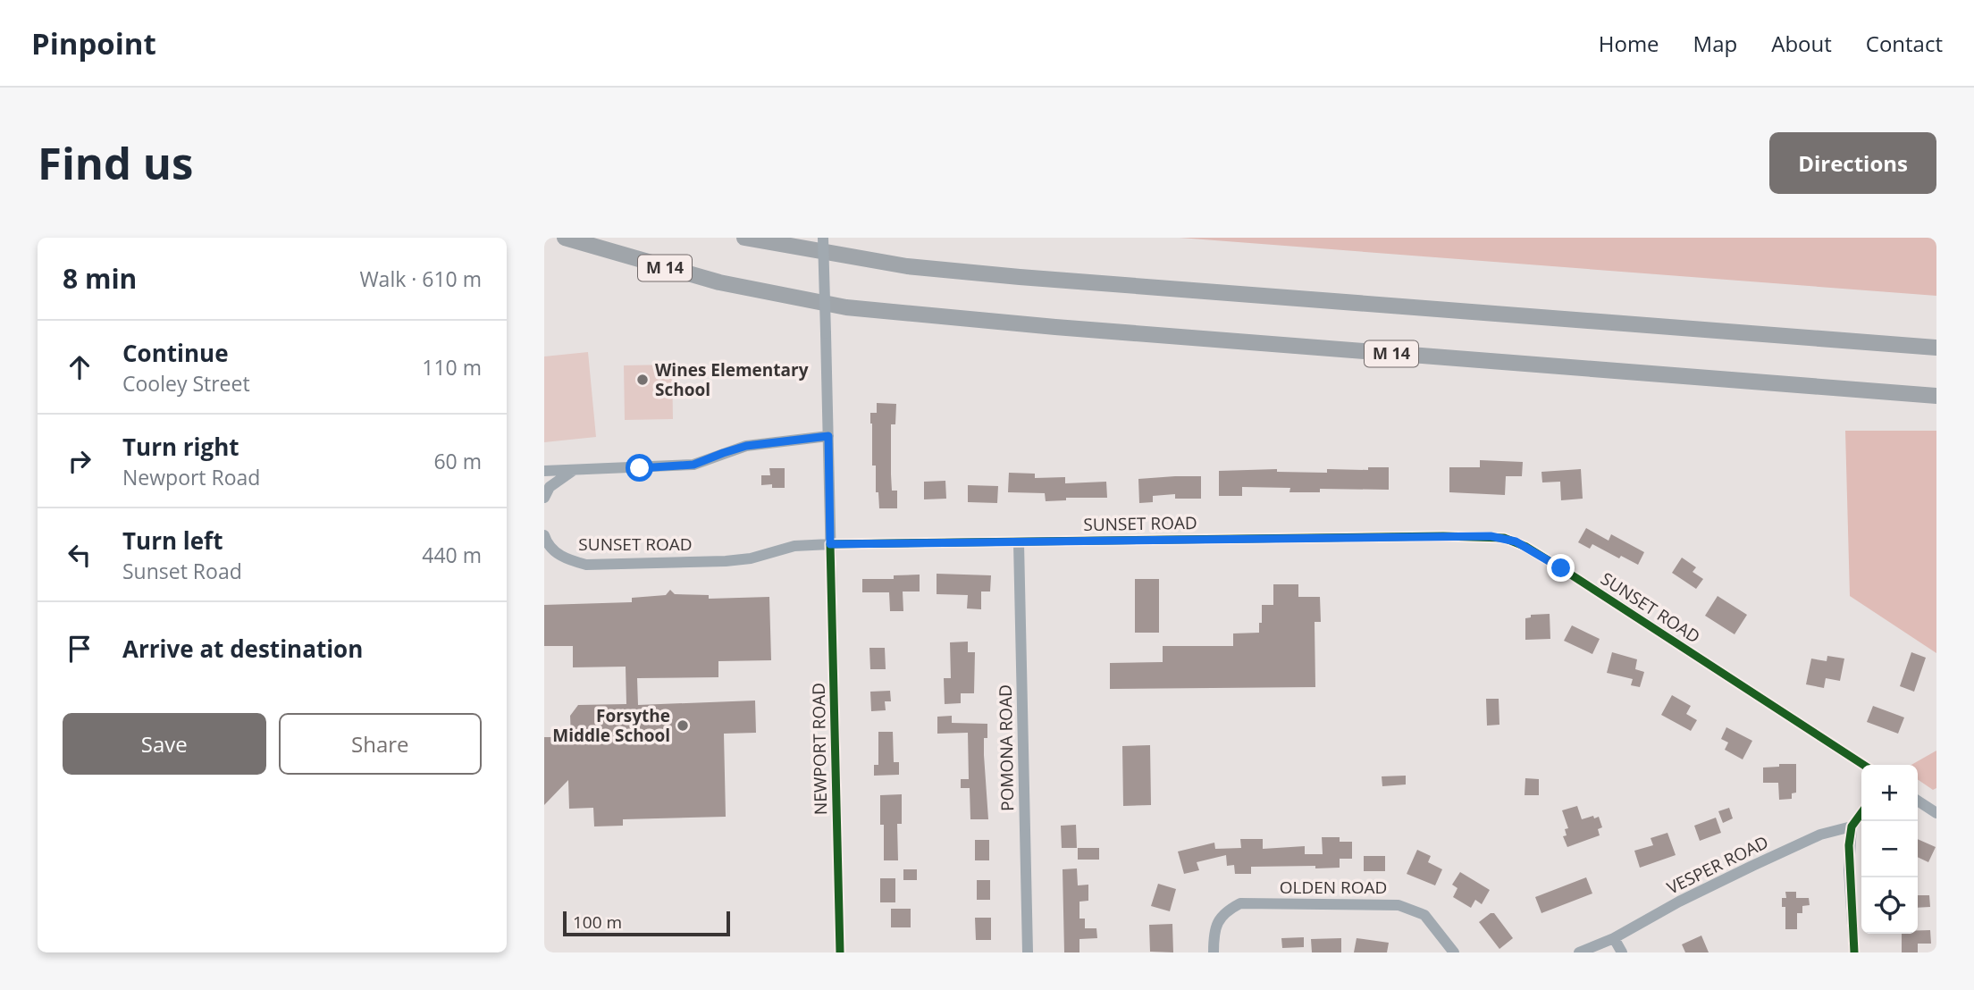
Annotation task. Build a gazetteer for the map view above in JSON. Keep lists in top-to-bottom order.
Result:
{
  "streets": {
    "highway": ["M 14"],
    "street": [
      "SUNSET ROAD",
      "POMONA ROAD",
      "NEWPORT ROAD",
      "VESPER ROAD",
      "OLDEN ROAD"
    ]
  },
  "crossings": [
    ["SUNSET ROAD", "POMONA ROAD"],
    ["SUNSET ROAD", "NEWPORT ROAD"]
  ],
  "places": ["Wines Elementary School", "Forsythe Middle School"],
  "scale_bar": "100 m",
  "page": {
    "header": "Pinpoint",
    "nav": [
      "Home",
      "Map",
      "About",
      "Contact"
    ],
    "buttons": [
      "Directions",
      ["Save", "Share"]
    ],
    "title": "Find us",
    "heading": ["8 min", "Walk · 610 m"],
    "list": [
      ["Continue", "Cooley Street", "110 m"],
      ["Turn right", "Newport Road", "60 m"],
      ["Turn left", "Sunset Road", "440 m"],
      "Arrive at destination"
    ],
    "map_buttons": ["+", "−"],
    "scale": "100 m"
  }
}
